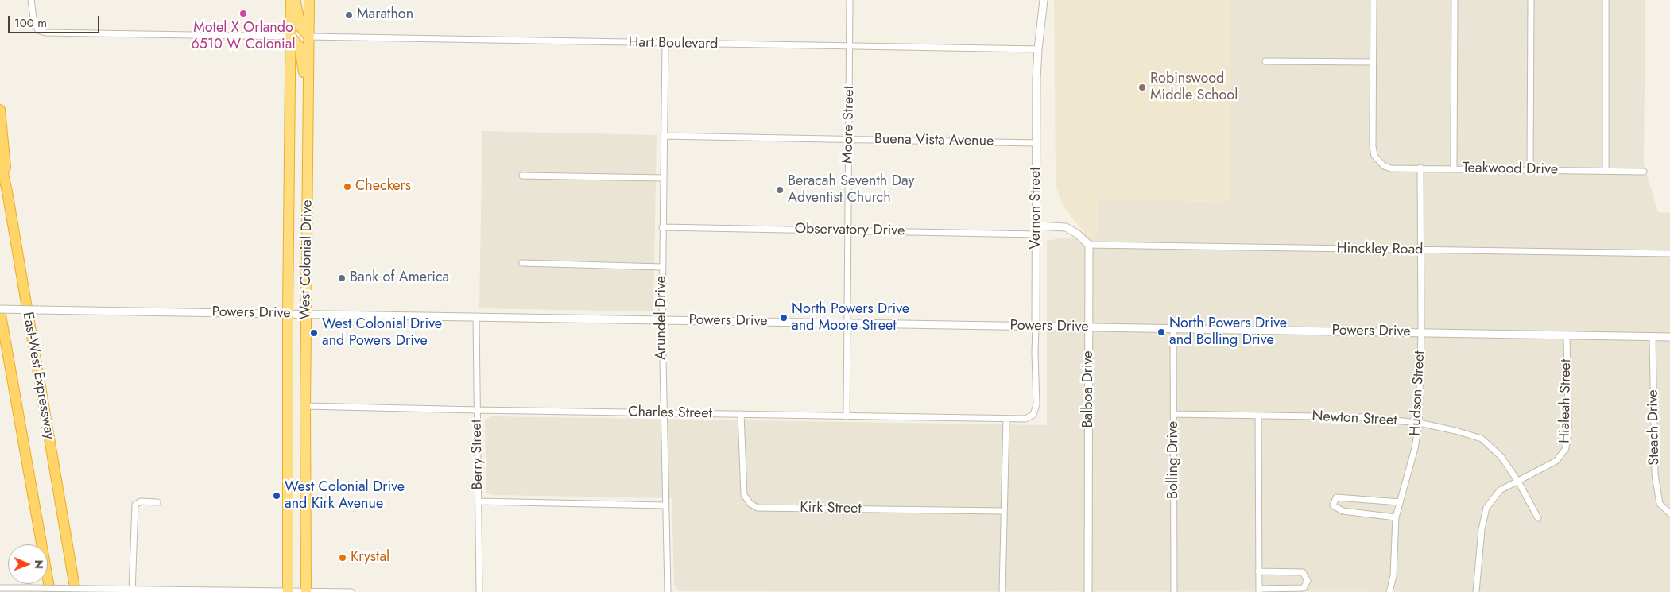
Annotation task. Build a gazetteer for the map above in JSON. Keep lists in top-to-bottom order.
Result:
{
  "streets": {
    "highway": ["West Colonial Drive", "East-West Expressway"],
    "street": [
      "Hart Boulevard",
      "Moore Street",
      "Buena Vista Avenue",
      "Teakwood Drive",
      "Vernon Street",
      "Observatory Drive",
      "Hinckley Road",
      "Powers Drive",
      "Arundel Drive",
      "Balboa Drive",
      "Hudson Street",
      "Hialeah Street",
      "Charles Street",
      "Newton Street",
      "Steach Drive",
      "Berry Street",
      "Bolling Drive",
      "Kirk Street"
    ]
  },
  "crossings": [
    ["Hart Boulevard", "Moore Street"],
    ["Hart Boulevard", "Vernon Street"],
    ["Hart Boulevard", "West Colonial Drive"],
    ["Hart Boulevard", "Arundel Drive"],
    ["Moore Street", "Buena Vista Avenue"],
    ["Moore Street", "Observatory Drive"],
    ["Moore Street", "Powers Drive"],
    ["Moore Street", "Charles Street"],
    ["Buena Vista Avenue", "Vernon Street"],
    ["Buena Vista Avenue", "Arundel Drive"],
    ["Teakwood Drive", "Hudson Street"],
    ["Vernon Street", "Observatory Drive"],
    ["Vernon Street", "Powers Drive"],
    ["Vernon Street", "Charles Street"],
    ["Observatory Drive", "Arundel Drive"],
    ["Hinckley Road", "Balboa Drive"],
    ["Hinckley Road", "Hudson Street"],
    ["West Colonial Drive", "Powers Drive"],
    ["West Colonial Drive", "Charles Street"],
    ["Powers Drive", "Arundel Drive"],
    ["Powers Drive", "East-West Expressway"],
    ["Powers Drive", "Balboa Drive"],
    ["Powers Drive", "Hudson Street"],
    ["Powers Drive", "Hialeah Street"],
    ["Powers Drive", "Steach Drive"],
    ["Powers Drive", "Berry Street"],
    ["Powers Drive", "Bolling Drive"],
    ["Arundel Drive", "Charles Street"],
    ["Hudson Street", "Newton Street"],
    ["Hialeah Street", "Newton Street"],
    ["Charles Street", "Berry Street"],
    ["Charles Street", "Kirk Street"],
    ["Newton Street", "Bolling Drive"]
  ],
  "places": [
    "Motel X Orlando 6510 W Colonial",
    "Marathon",
    "Robinswood Middle School",
    "Checkers",
    "Beracah Seventh Day Adventist Church",
    "Bank of America",
    "North Powers Drive and Moore Street",
    "North Powers Drive and Bolling Drive",
    "West Colonial Drive and Powers Drive",
    "West Colonial Drive and Kirk Avenue",
    "Krystal"
  ],
  "scale_bar": "100 m",
  "north": "right"
}
